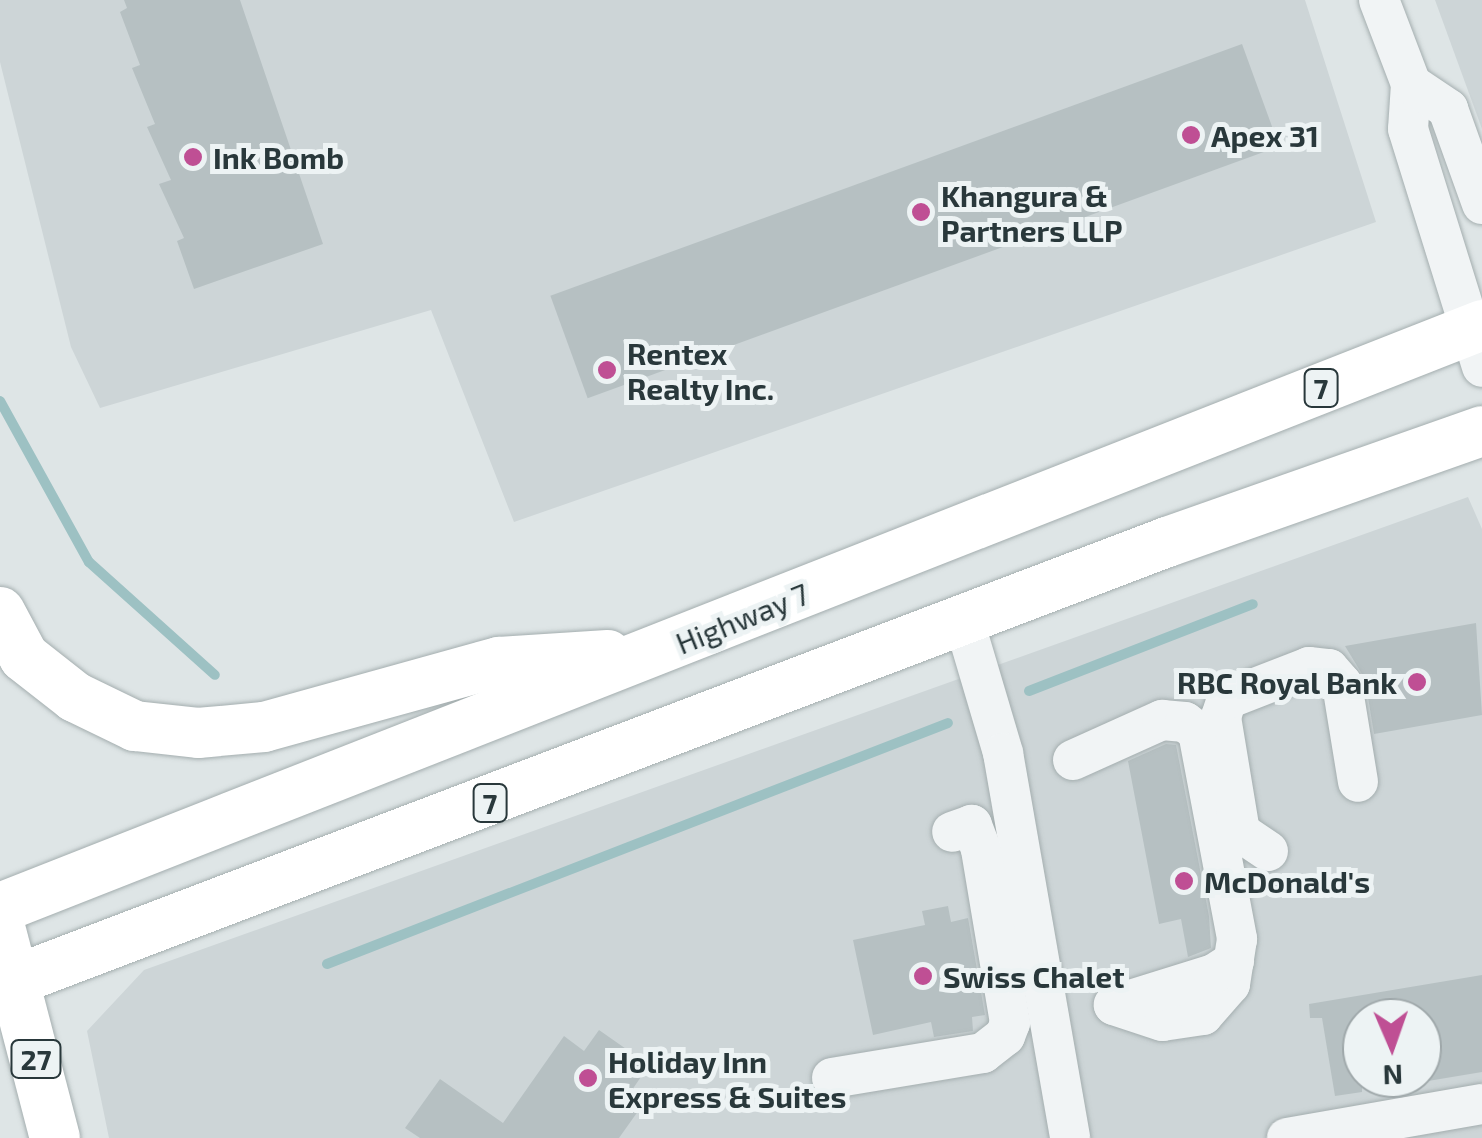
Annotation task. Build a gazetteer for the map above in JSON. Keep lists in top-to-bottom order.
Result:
{
  "streets": {
    "main road": ["7", "Highway 7", "27"]
  },
  "crossings": [
    ["7", "27"]
  ],
  "places": [
    "Apex 31",
    "Ink Bomb",
    "Khangura & Partners LLP",
    "Rentex Realty Inc.",
    "RBC Royal Bank",
    "McDonald's",
    "Swiss Chalet",
    "Holiday Inn Express & Suites"
  ],
  "north": "bottom"
}
